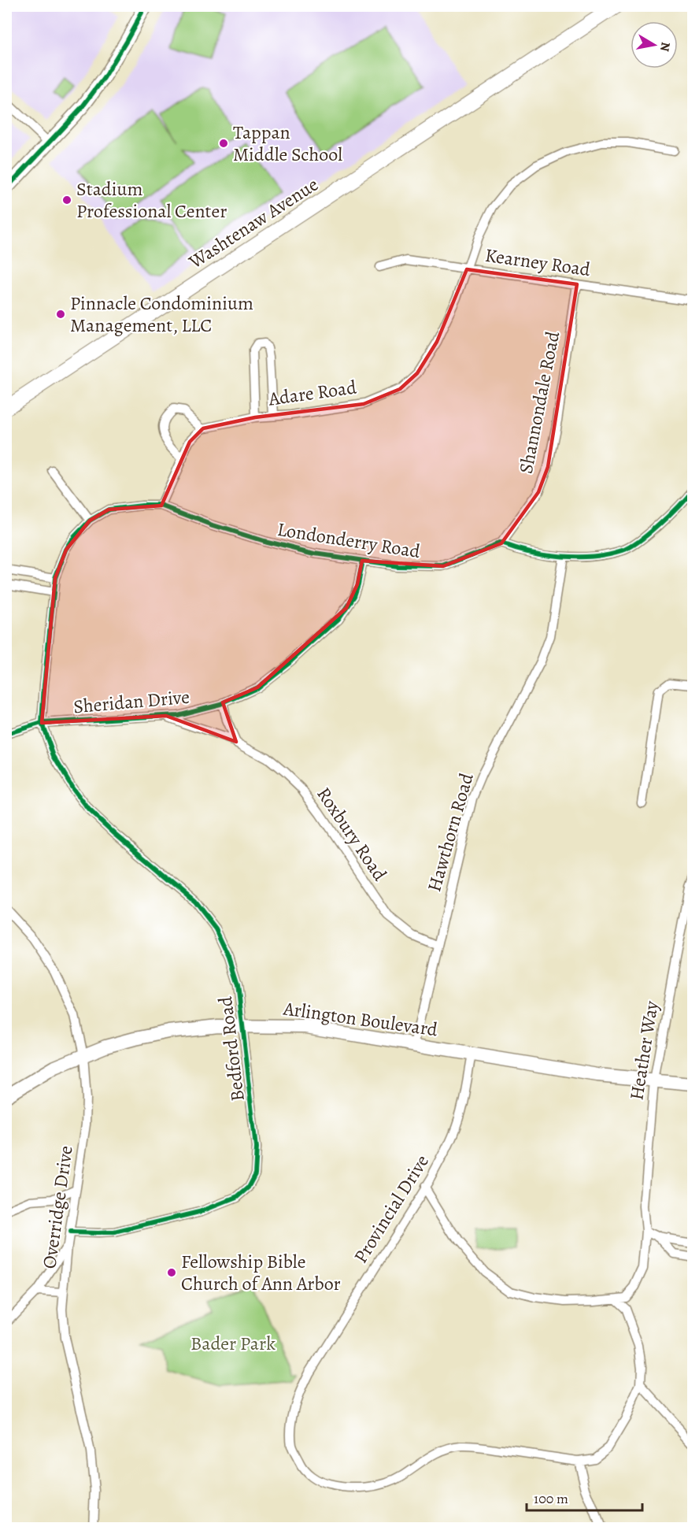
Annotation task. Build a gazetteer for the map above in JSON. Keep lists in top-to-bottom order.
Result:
{
  "streets": {
    "main road": ["Washtenaw Avenue"],
    "street": [
      "Kearney Road",
      "Adare Road",
      "Shannondale Road",
      "Londonderry Road",
      "Sheridan Drive",
      "Hawthorn Road",
      "Roxbury Road",
      "Arlington Boulevard",
      "Bedford Road",
      "Heather Way",
      "Overridge Drive",
      "Provincial Drive"
    ]
  },
  "crossings": [
    ["Kearney Road", "Adare Road"],
    ["Kearney Road", "Shannondale Road"],
    ["Shannondale Road", "Londonderry Road"],
    ["Londonderry Road", "Sheridan Drive"],
    ["Londonderry Road", "Bedford Road"],
    ["Sheridan Drive", "Roxbury Road"],
    ["Sheridan Drive", "Bedford Road"],
    ["Hawthorn Road", "Roxbury Road"],
    ["Hawthorn Road", "Arlington Boulevard"],
    ["Arlington Boulevard", "Bedford Road"],
    ["Arlington Boulevard", "Heather Way"],
    ["Arlington Boulevard", "Overridge Drive"],
    ["Arlington Boulevard", "Provincial Drive"],
    ["Bedford Road", "Overridge Drive"],
    ["Heather Way", "Provincial Drive"]
  ],
  "parks": ["Bader Park"],
  "places": [
    "Tappan Middle School",
    "Stadium Professional Center",
    "Pinnacle Condominium Management, LLC",
    "Fellowship Bible Church of Ann Arbor"
  ],
  "scale_bar": "100 m",
  "north": "right"
}
